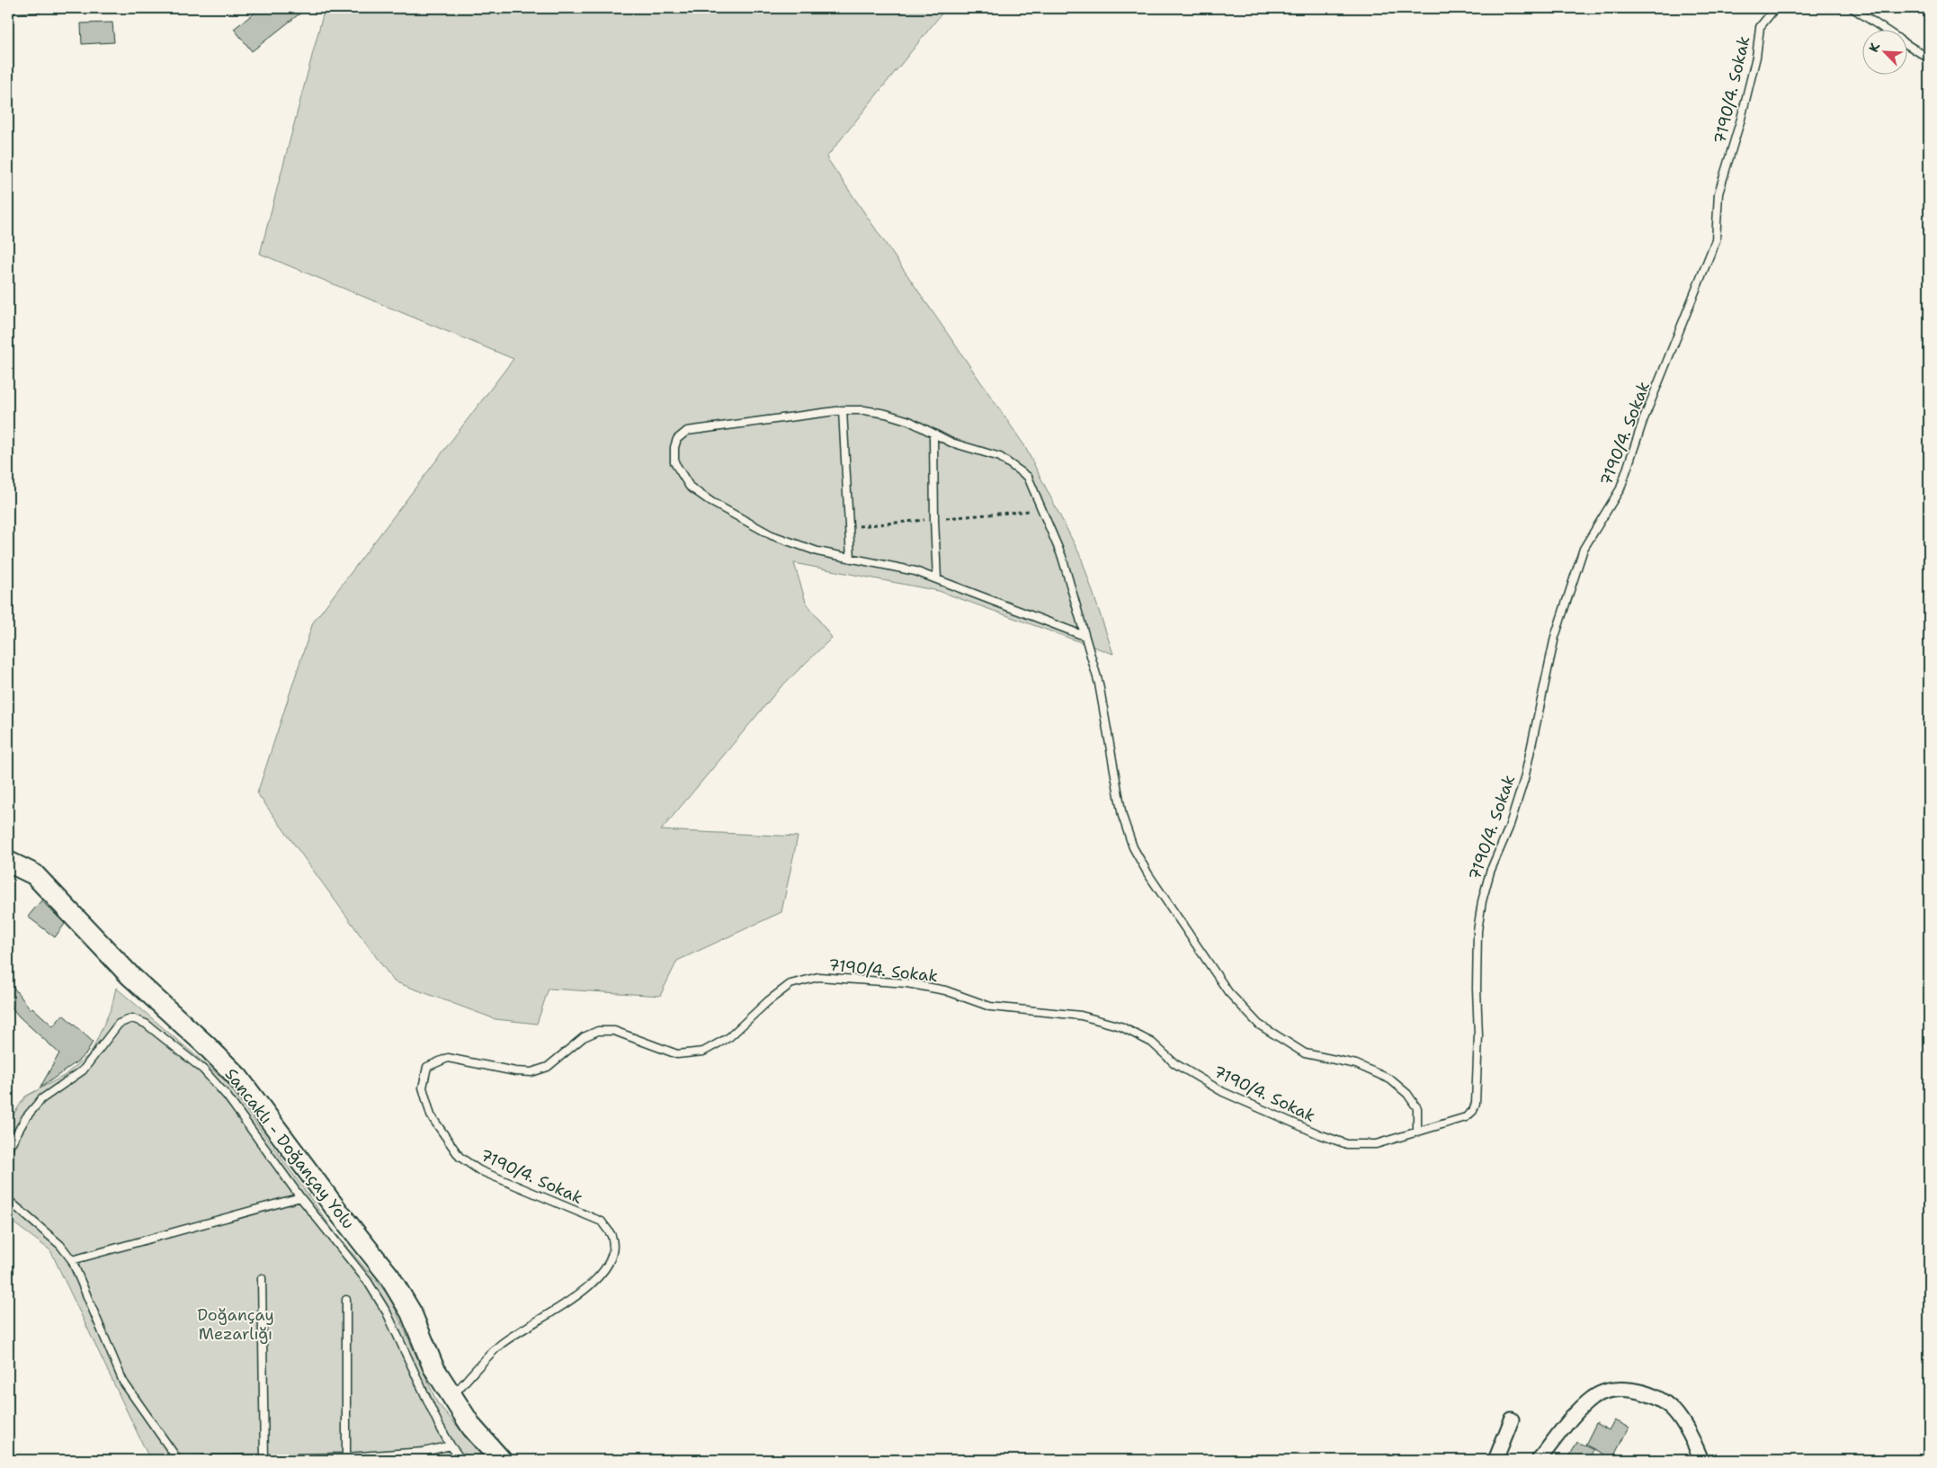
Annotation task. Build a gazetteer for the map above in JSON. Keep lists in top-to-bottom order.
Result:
{
  "streets": {
    "street": ["Sancaklı - Doğançay Yolu"],
    "lane": ["7190/4. Sokak"]
  },
  "crossings": [
    ["7190/4. Sokak", "Sancaklı - Doğançay Yolu"]
  ],
  "parks": ["Doğançay Mezarlığı"],
  "north": "top left"
}
